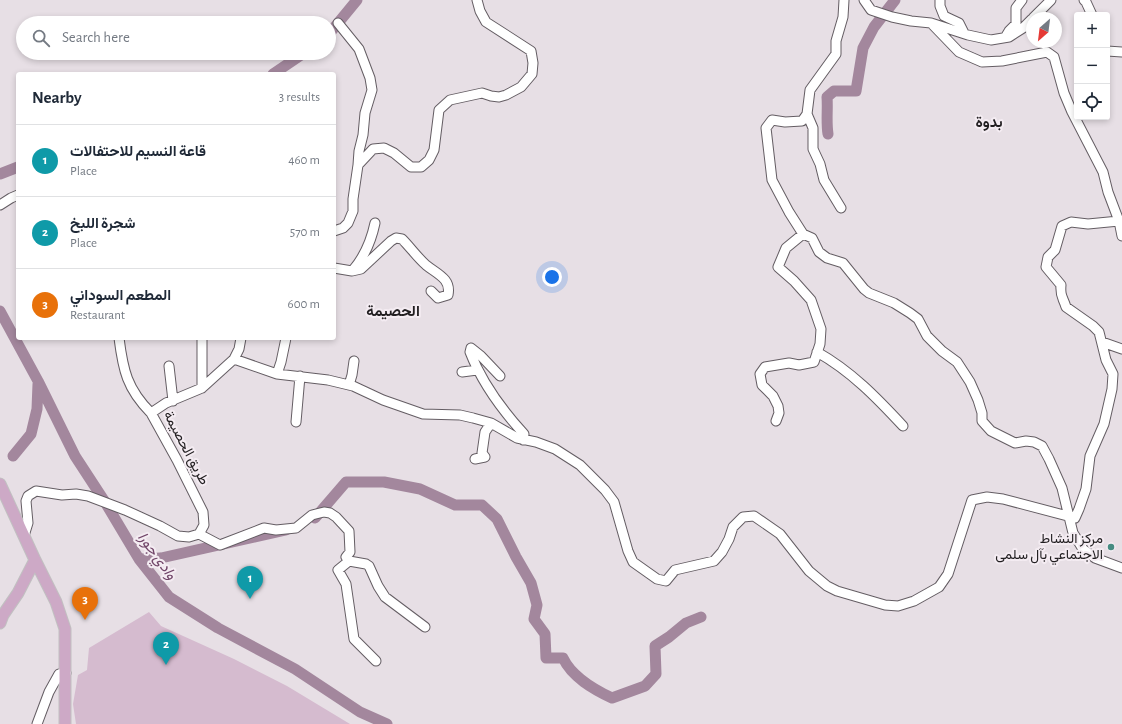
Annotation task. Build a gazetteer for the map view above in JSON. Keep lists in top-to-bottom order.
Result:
{
  "streets": {
    "street": ["طريق الحصيمة"]
  },
  "districts": ["بدوة", "الحصيمة"],
  "water": ["وادي جورا"],
  "places": ["مركز النشاط الاجتماعي بآل سلمى"],
  "north": "bottom left",
  "page": {
    "map_buttons": ["+", "−"],
    "search": "Search here",
    "heading": ["Nearby", "3 results"],
    "list": [
      {
        "mark": "1",
        "name": "قاعة النسيم للاحتفالات",
        "note": "Place",
        "value": "460 m"
      },
      {
        "mark": "2",
        "name": "شجرة اللبخ",
        "note": "Place",
        "value": "570 m"
      },
      {
        "mark": "3",
        "name": "المطعم السوداني",
        "note": "Restaurant",
        "value": "600 m"
      }
    ],
    "pins": ["1", "3", "2"]
  }
}
